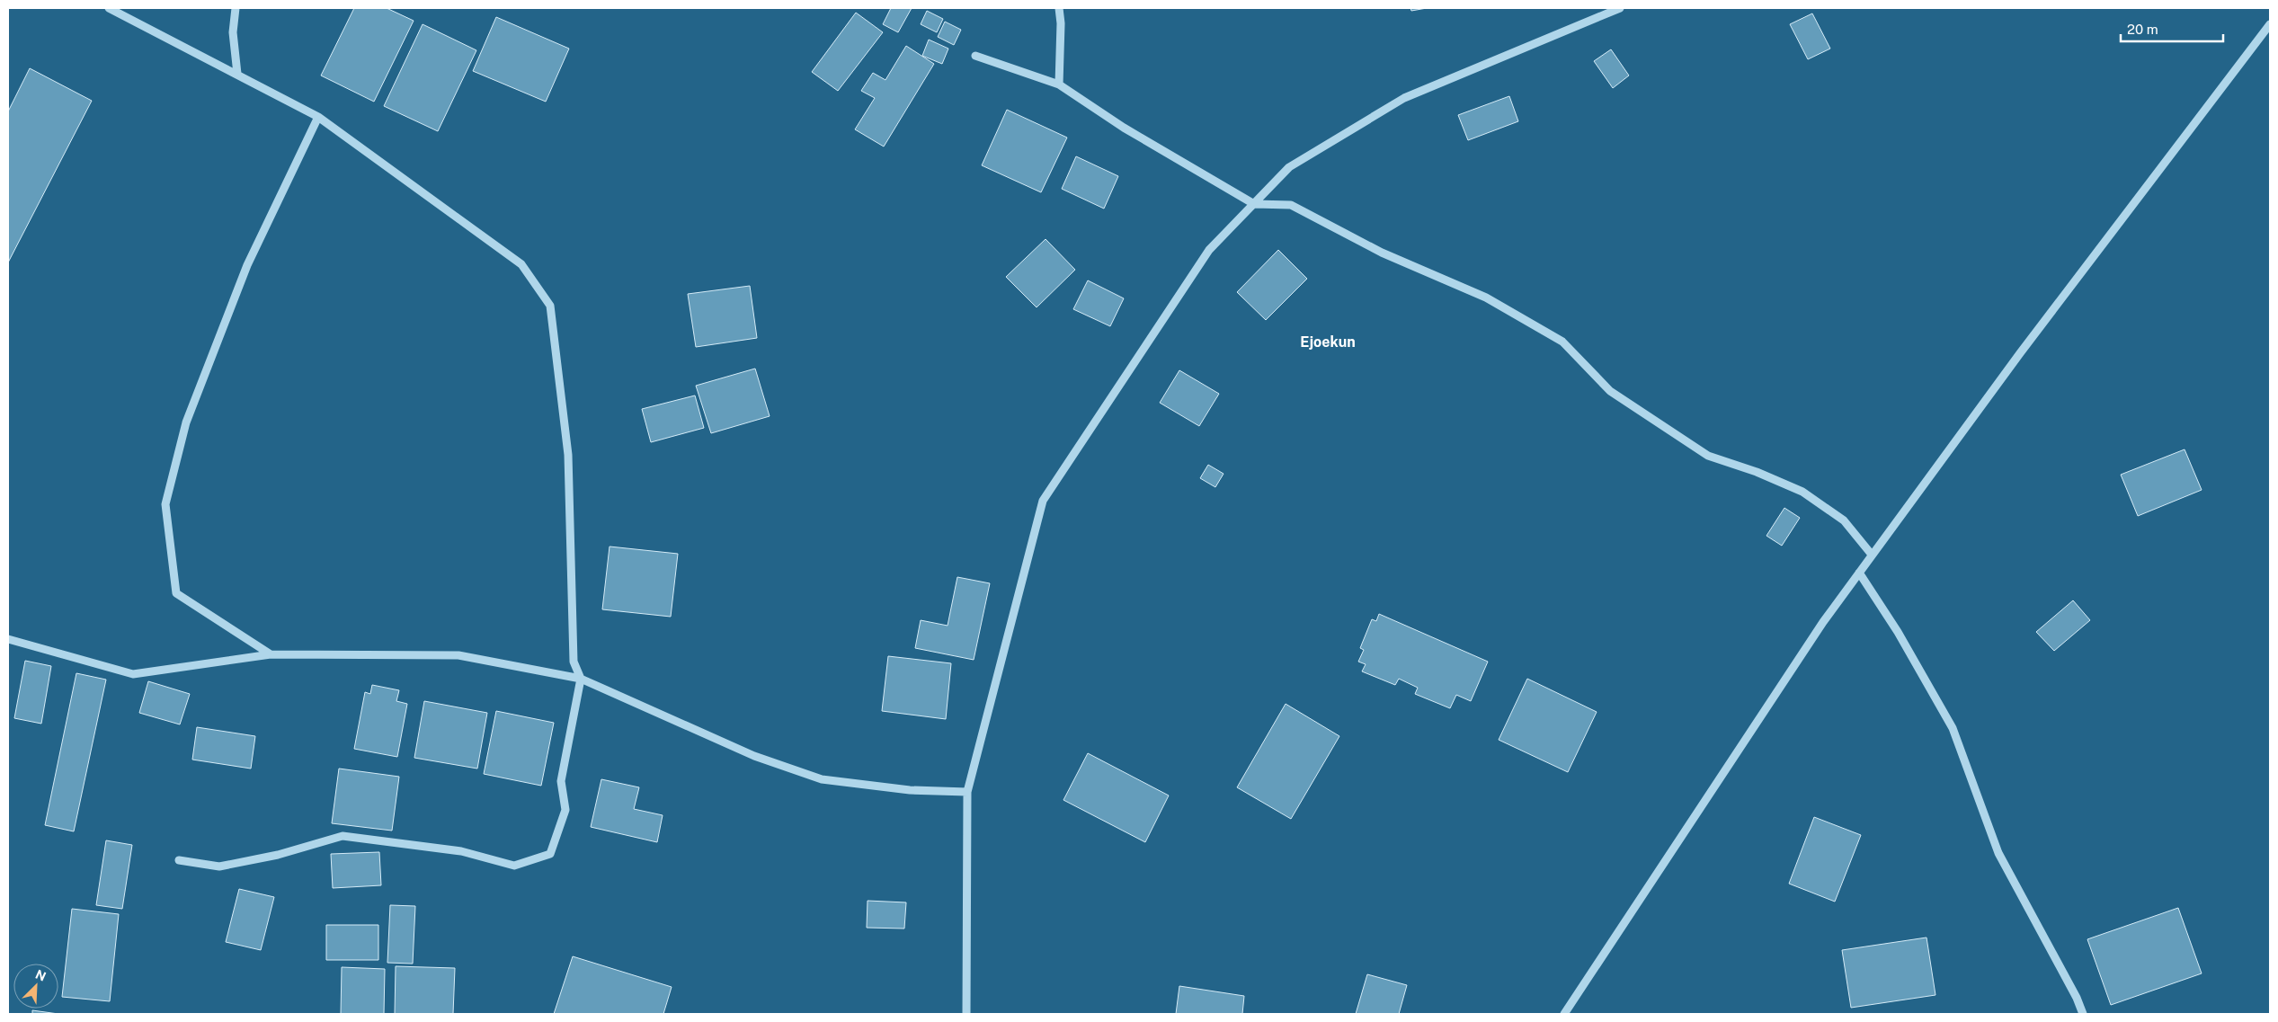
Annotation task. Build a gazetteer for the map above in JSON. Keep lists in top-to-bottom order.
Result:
{
  "districts": ["Ejoekun"],
  "scale_bar": "20 m",
  "north": "top right"
}
